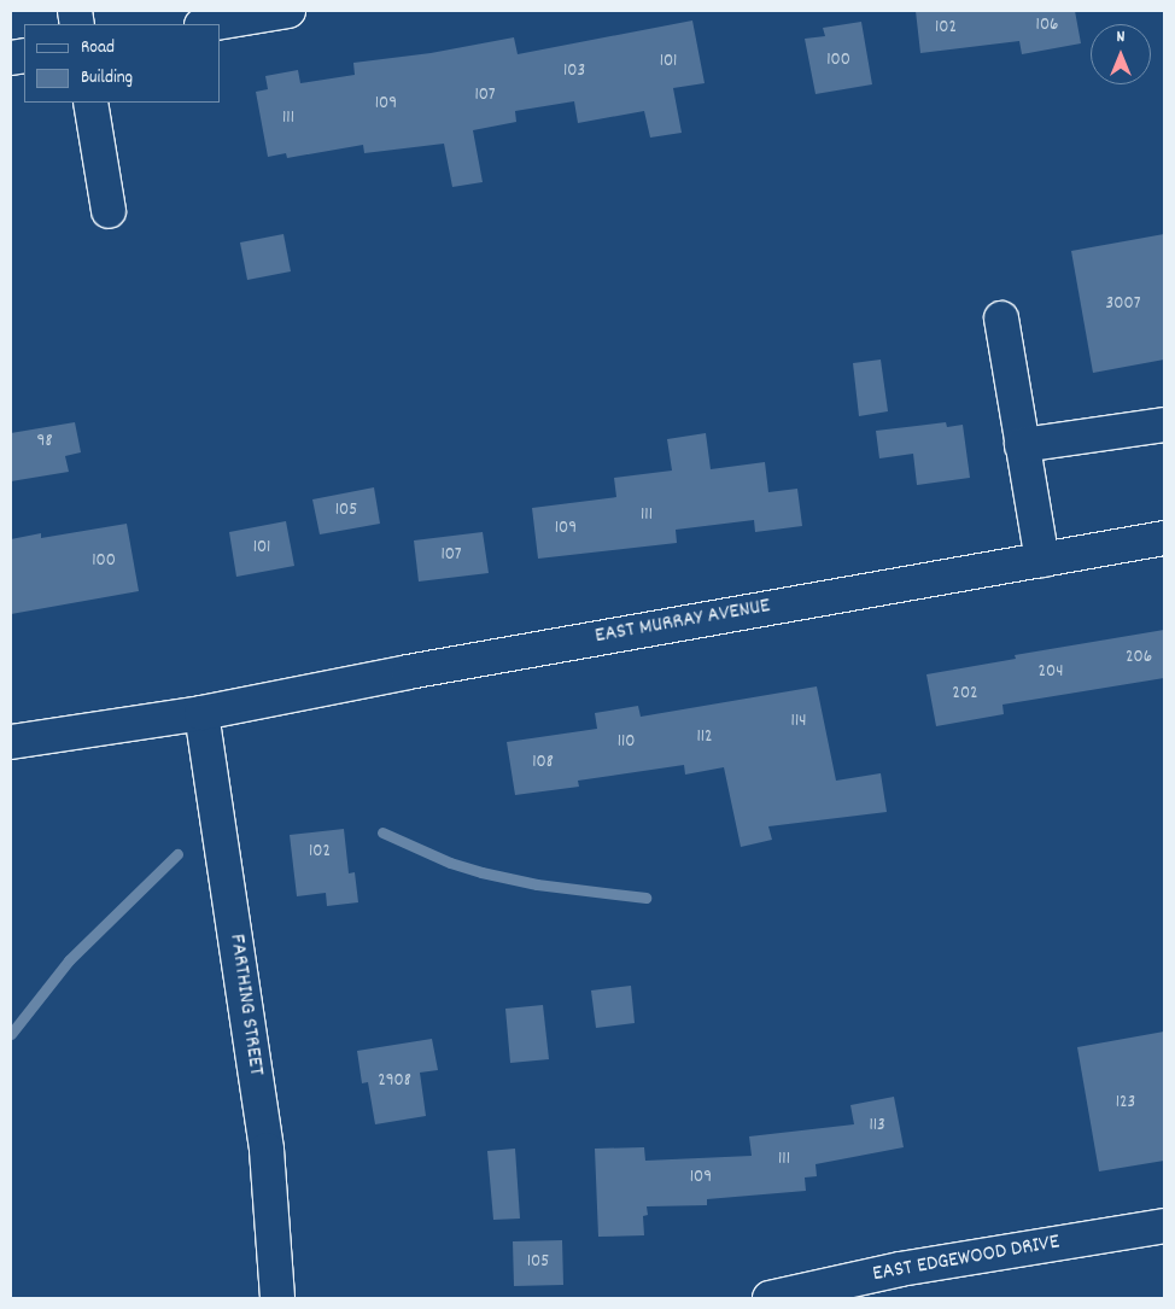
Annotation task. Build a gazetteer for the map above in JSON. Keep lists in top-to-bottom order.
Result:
{
  "streets": {
    "street": ["EAST MURRAY AVENUE", "FARTHING STREET", "EAST EDGEWOOD DRIVE"]
  },
  "crossings": [
    ["EAST MURRAY AVENUE", "FARTHING STREET"]
  ],
  "house_numbers": [
    "106",
    "102",
    "100",
    "101",
    "103",
    "107",
    "109",
    "111",
    "3007",
    "98",
    "105",
    "111",
    "109",
    "101",
    "107",
    "100",
    "206",
    "204",
    "202",
    "114",
    "112",
    "110",
    "108",
    "102",
    "2908",
    "123",
    "113",
    "111",
    "109",
    "105"
  ],
  "legend": ["Road", "Building"],
  "north": "top"
}
